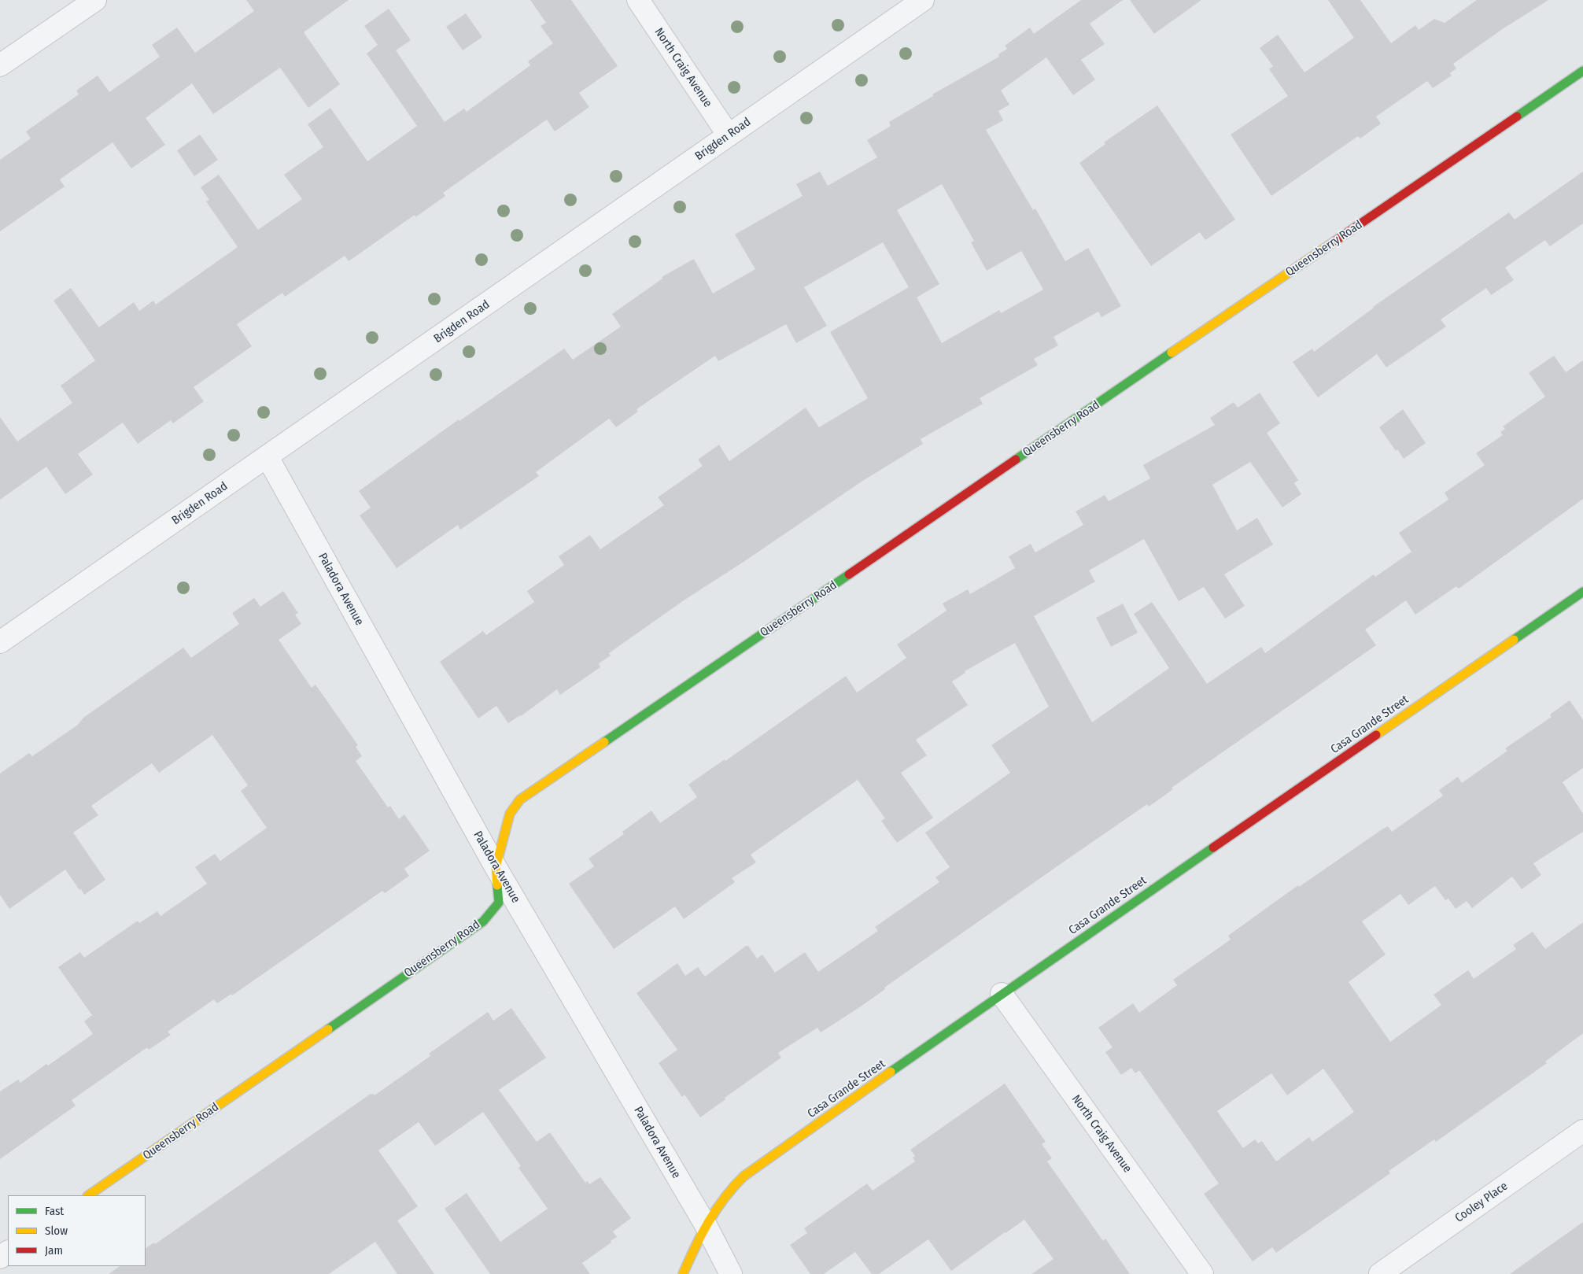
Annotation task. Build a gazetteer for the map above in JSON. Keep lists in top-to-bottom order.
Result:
{
  "streets": {
    "street": [
      "North Craig Avenue",
      "Brigden Road",
      "Queensberry Road",
      "Paladora Avenue",
      "Casa Grande Street",
      "Cooley Place"
    ]
  },
  "crossings": [
    ["North Craig Avenue", "Brigden Road"],
    ["North Craig Avenue", "Casa Grande Street"],
    ["Brigden Road", "Paladora Avenue"],
    ["Queensberry Road", "Paladora Avenue"],
    ["Paladora Avenue", "Casa Grande Street"]
  ],
  "legend": ["Fast", "Slow", "Jam"]
}
